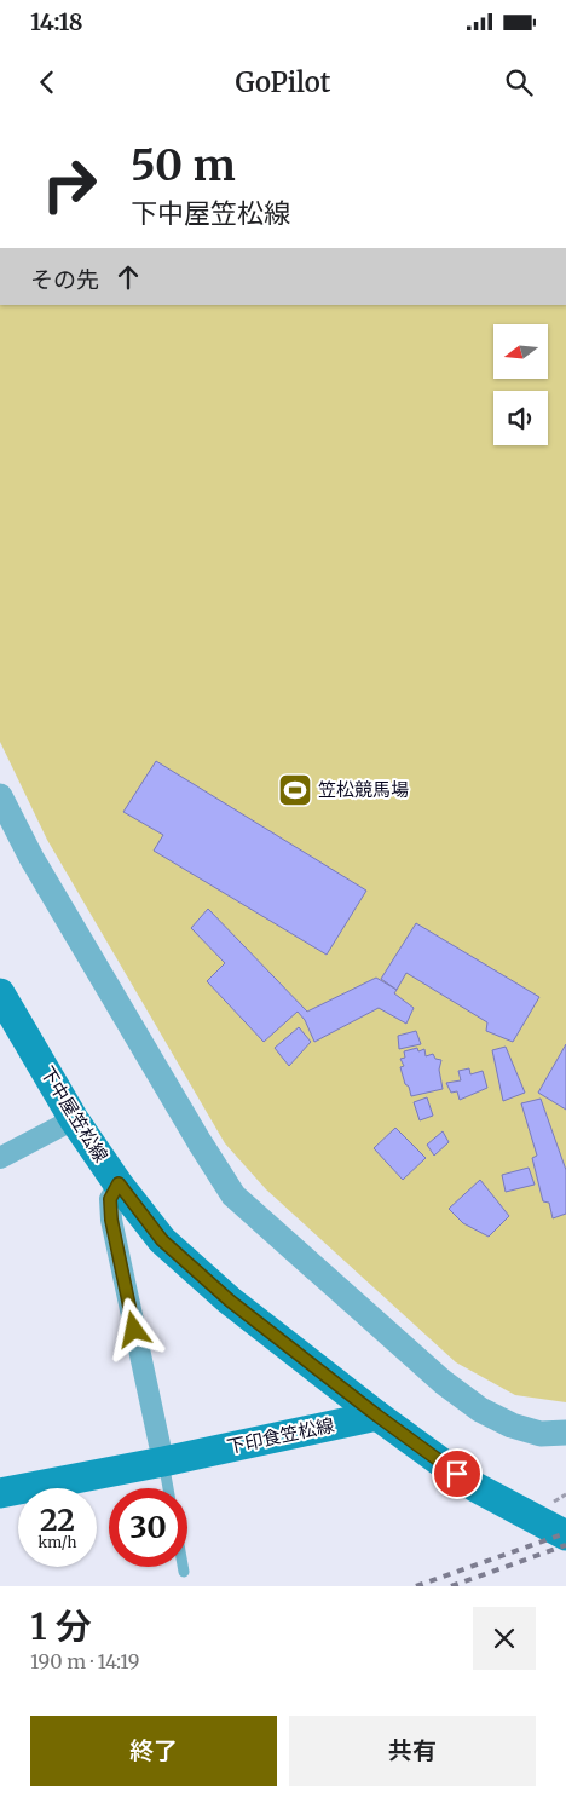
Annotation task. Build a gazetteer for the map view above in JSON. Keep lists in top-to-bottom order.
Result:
{
  "streets": {
    "main road": ["下中屋笠松線", "下印食笠松線"]
  },
  "crossings": [
    ["下中屋笠松線", "下印食笠松線"]
  ],
  "places": {
    "sports": ["笠松競馬場"]
  },
  "north": "left",
  "page": {
    "status": "14:18",
    "header": "GoPilot",
    "turn": ["50 m", "下中屋笠松線"],
    "then": "その先",
    "speed": "22 km/h",
    "limit": "30",
    "heading": ["1 分", "190 m · 14:19"],
    "buttons": ["終了", "共有"]
  }
}
